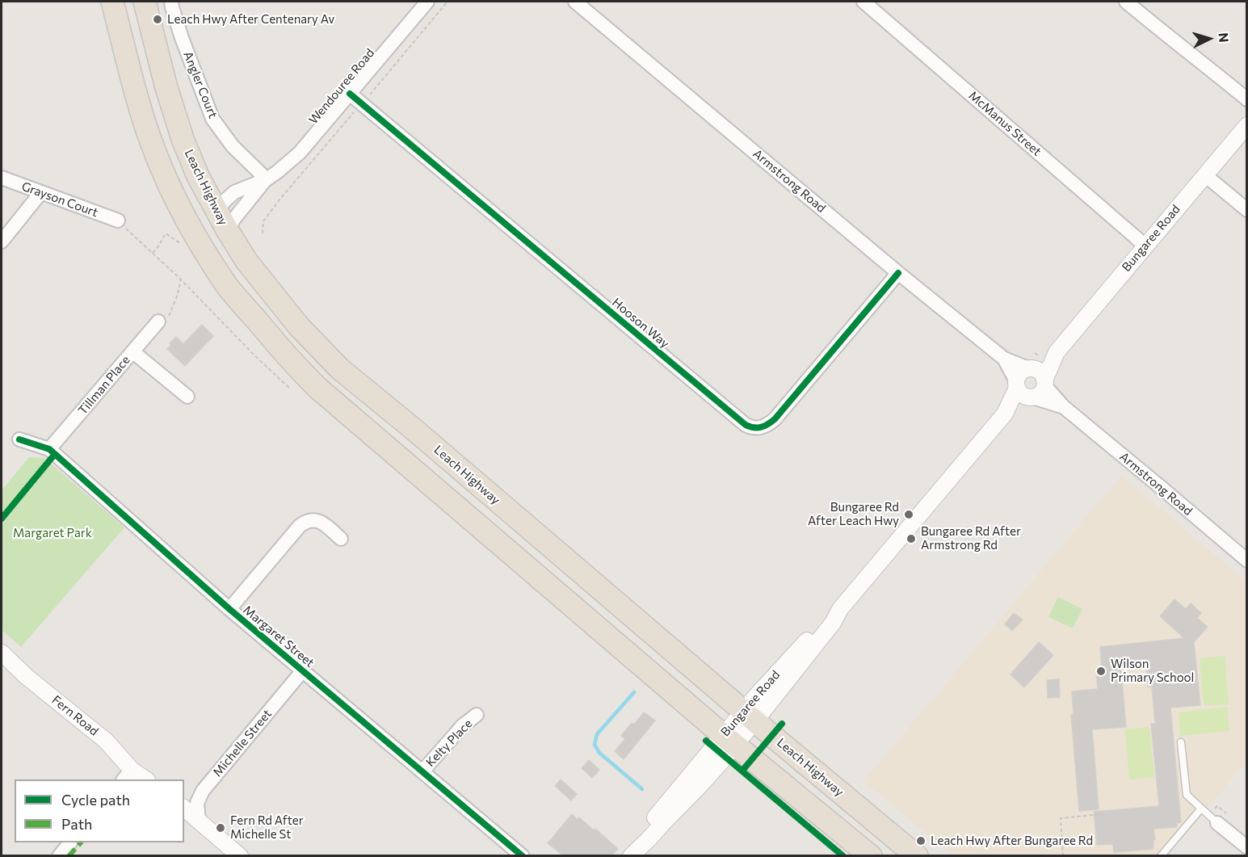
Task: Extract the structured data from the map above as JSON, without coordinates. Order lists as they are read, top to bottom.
{
  "streets": {
    "highway": ["Leach Highway"],
    "street": [
      "Angler Court",
      "Wendouree Road",
      "McManus Street",
      "Armstrong Road",
      "Grayson Court",
      "Bungaree Road",
      "Hooson Way",
      "Tillman Place",
      "Margaret Street",
      "Fern Road",
      "Michelle Street",
      "Kelty Place"
    ]
  },
  "crossings": [
    ["Angler Court", "Wendouree Road"],
    ["Wendouree Road", "Leach Highway"],
    ["Wendouree Road", "Hooson Way"],
    ["McManus Street", "Bungaree Road"],
    ["Armstrong Road", "Bungaree Road"],
    ["Armstrong Road", "Hooson Way"],
    ["Leach Highway", "Bungaree Road"],
    ["Tillman Place", "Margaret Street"],
    ["Margaret Street", "Michelle Street"],
    ["Margaret Street", "Kelty Place"]
  ],
  "parks": ["Margaret Park"],
  "places": [
    "Leach Hwy After Centenary Av",
    "Bungaree Rd After Leach Hwy",
    "Bungaree Rd After Armstrong Rd",
    "Wilson Primary School",
    "Fern Rd After Michelle St",
    "Leach Hwy After Bungaree Rd"
  ],
  "legend": ["Cycle path", "Path"],
  "north": "right"
}
